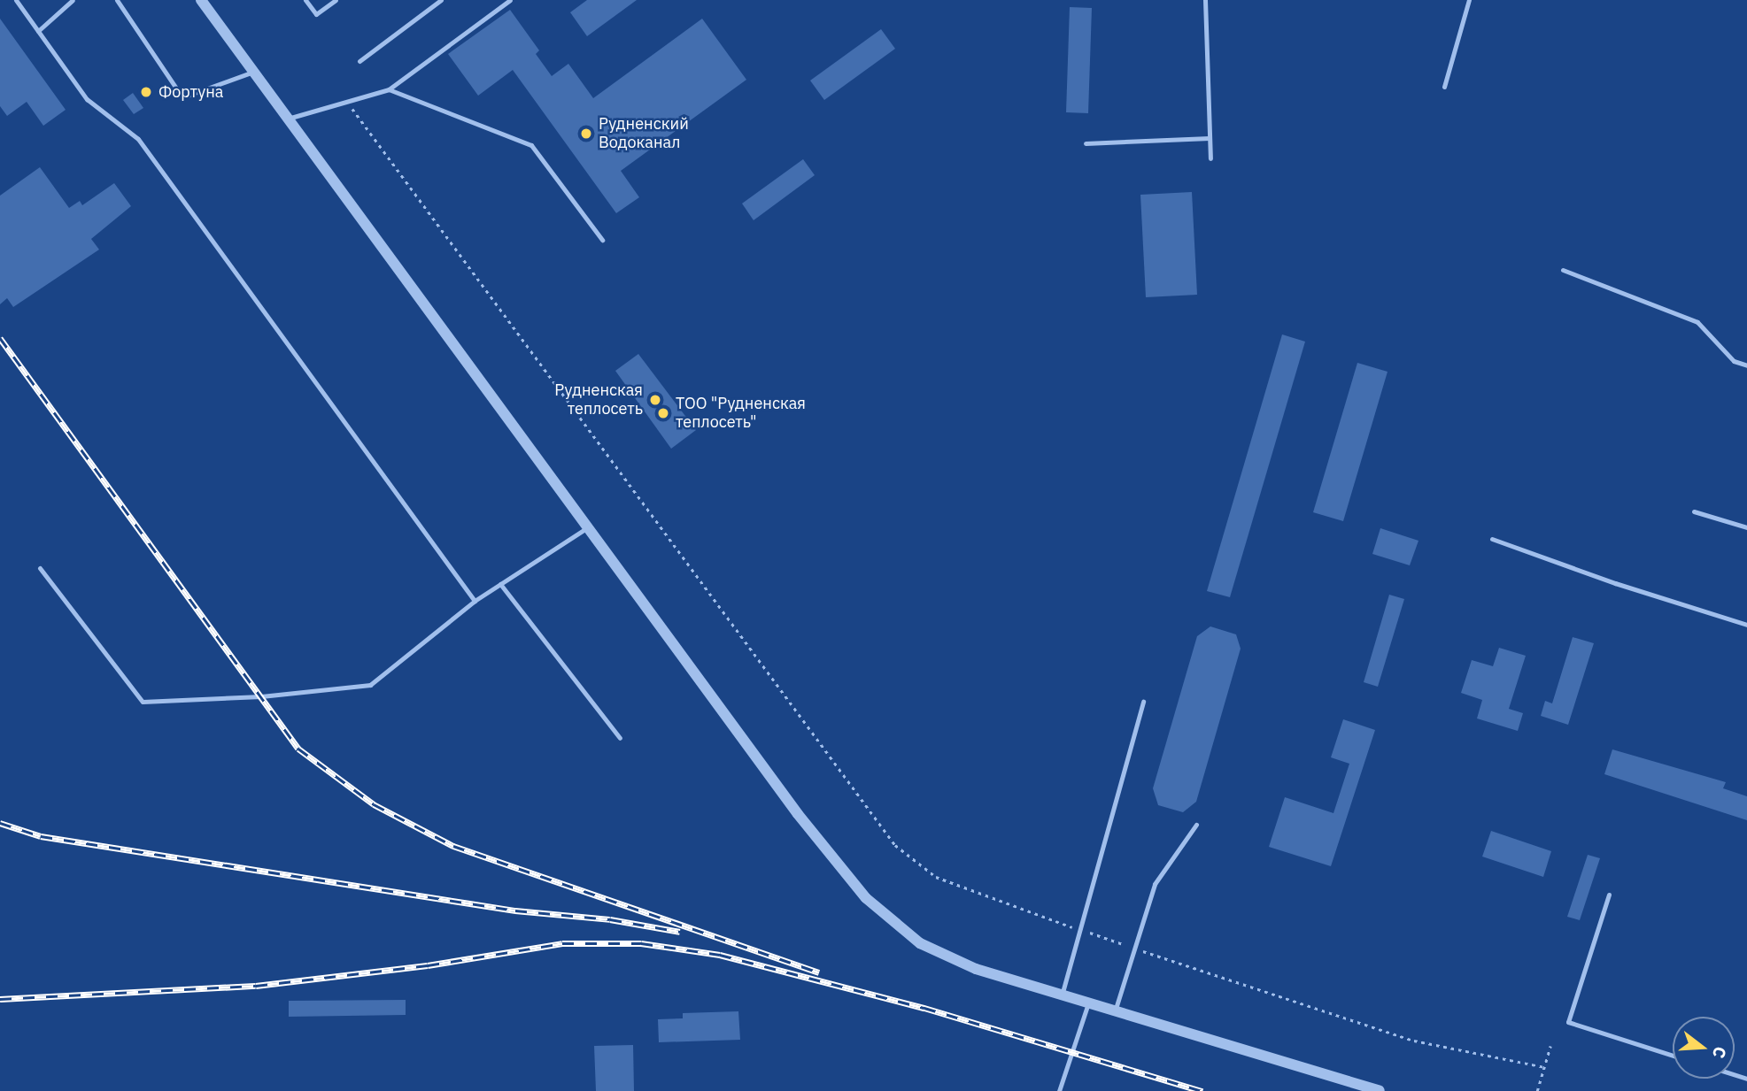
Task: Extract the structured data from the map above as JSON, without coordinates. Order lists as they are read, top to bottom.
{
  "places": [
    "Фортуна",
    "Рудненский Водоканал",
    "Рудненская теплосеть",
    "ТОО \"Рудненская теплосеть\""
  ],
  "north": "right"
}
